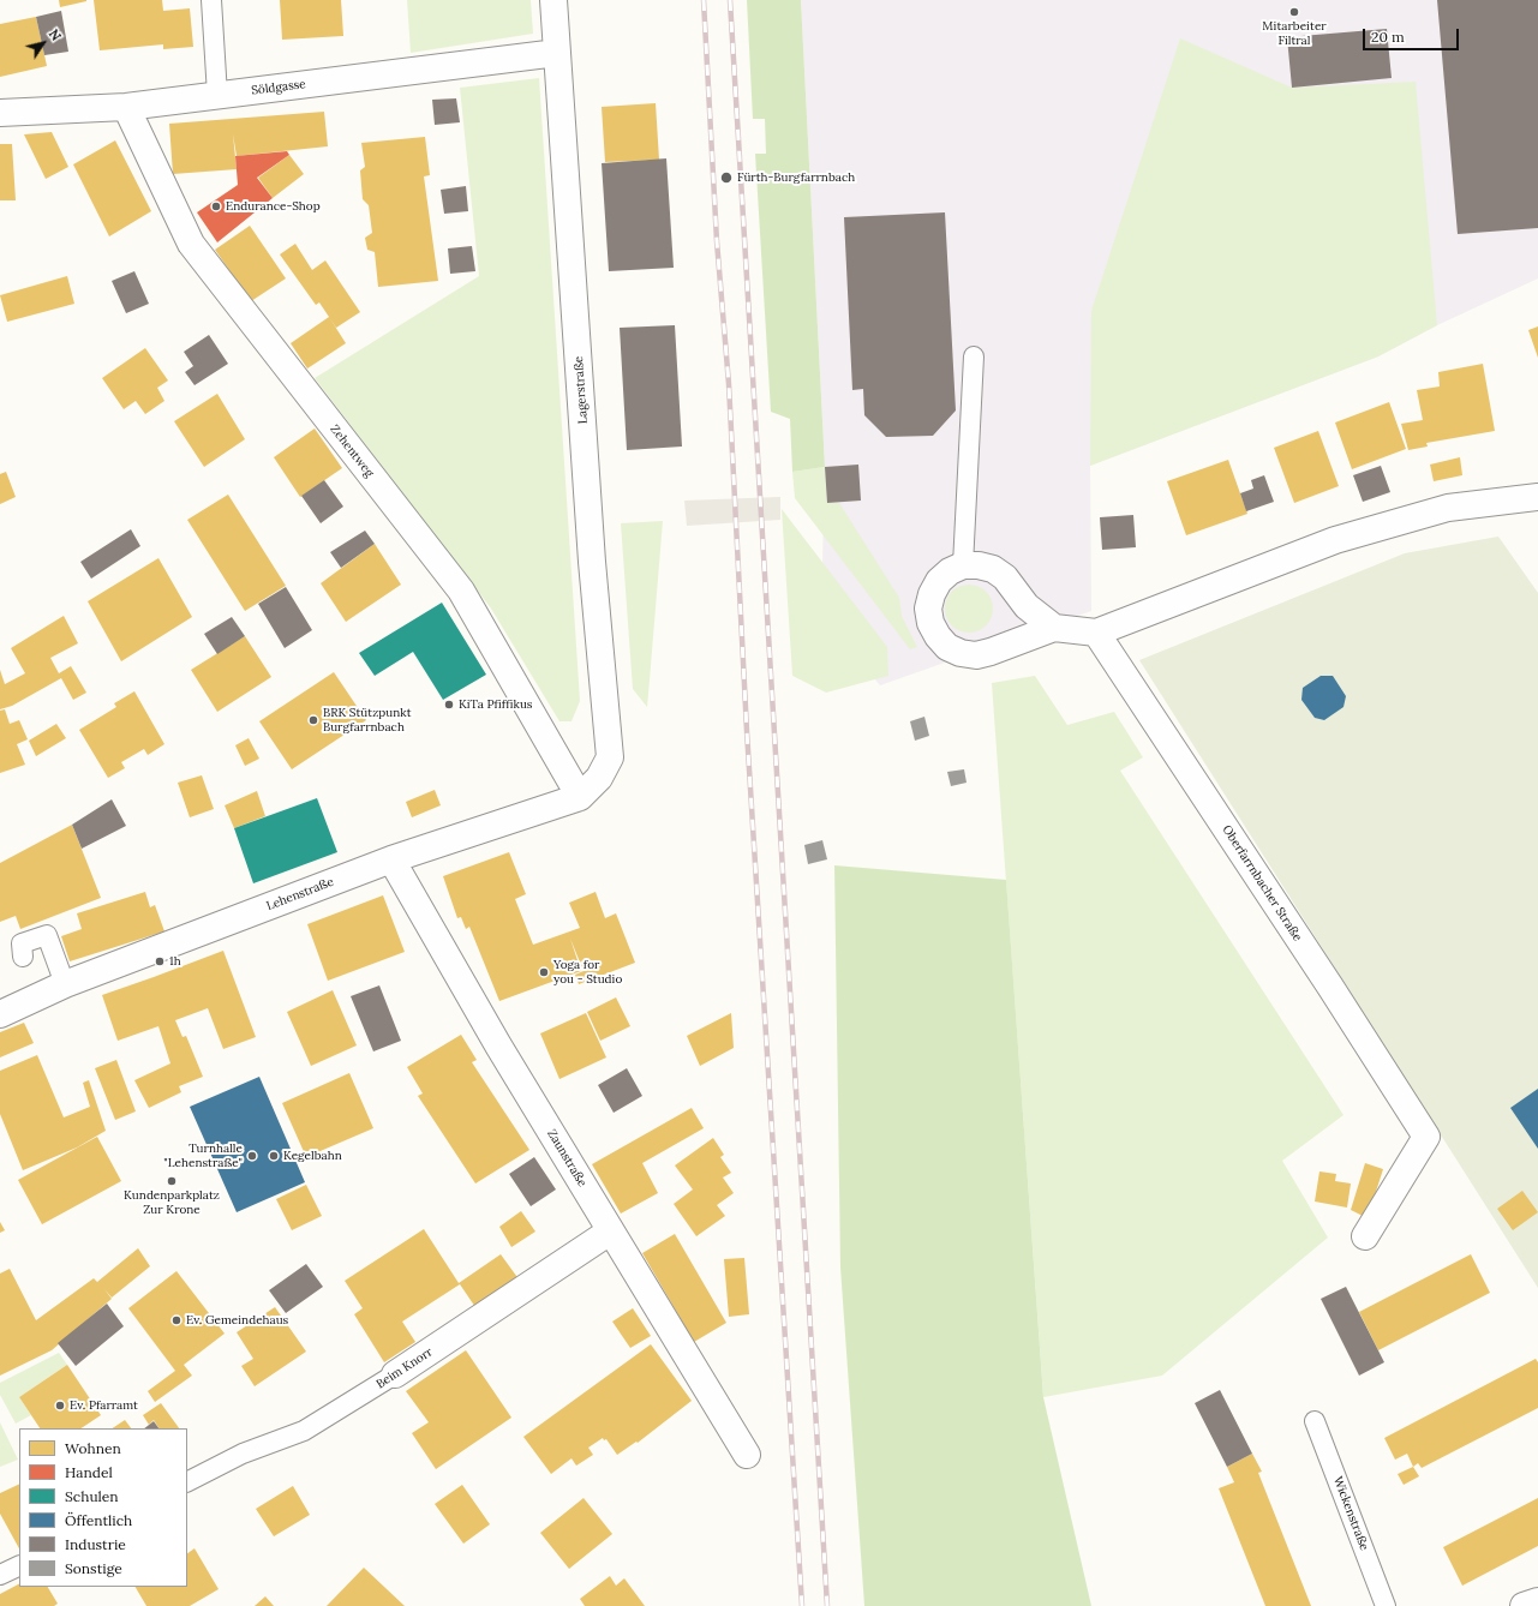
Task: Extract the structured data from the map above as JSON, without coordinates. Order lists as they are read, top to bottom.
{
  "streets": {
    "street": [
      "Söldgasse",
      "Lagerstraße",
      "Zehentweg",
      "Oberfarrnbacher Straße",
      "Lehenstraße",
      "Zaunstraße",
      "Beim Knorr"
    ],
    "lane": ["Wickenstraße"]
  },
  "crossings": [
    ["Söldgasse", "Lagerstraße"],
    ["Söldgasse", "Zehentweg"],
    ["Lagerstraße", "Lehenstraße"],
    ["Zehentweg", "Lehenstraße"],
    ["Lehenstraße", "Zaunstraße"],
    ["Zaunstraße", "Beim Knorr"]
  ],
  "places": [
    "Mitarbeiter Filtral",
    "Fürth-Burgfarrnbach",
    "Endurance-Shop",
    "KiTa Pfiffikus",
    "BRK Stützpunkt Burgfarrnbach",
    "1h",
    "Yoga for you - Studio",
    "Turnhalle \"Lehenstraße\"",
    "Kegelbahn",
    "Kundenparkplatz Zur Krone",
    "Ev. Gemeindehaus",
    "Ev. Pfarramt"
  ],
  "legend": [
    "Wohnen",
    "Handel",
    "Schulen",
    "Öffentlich",
    "Industrie",
    "Sonstige"
  ],
  "scale_bar": "20 m",
  "north": "top right"
}
